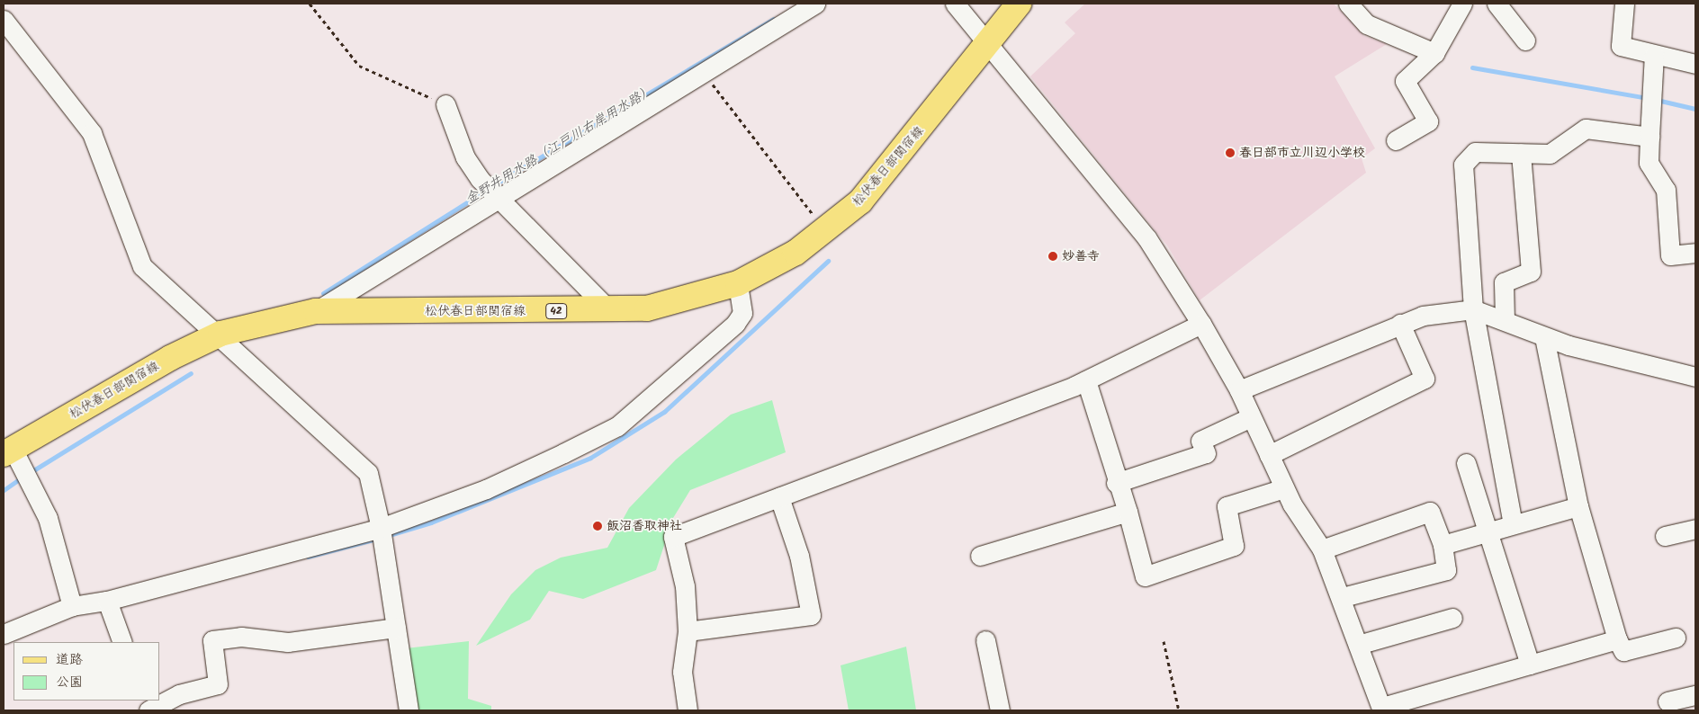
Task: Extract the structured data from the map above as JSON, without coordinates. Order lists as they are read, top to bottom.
{
  "streets": {
    "main road": ["松伏春日部関宿線", "42"]
  },
  "water": ["金野井用水路（江戸川右岸用水路）"],
  "places": ["春日部市立川辺小学校", "妙善寺", "飯沼香取神社"],
  "legend": ["道路", "公園"]
}
